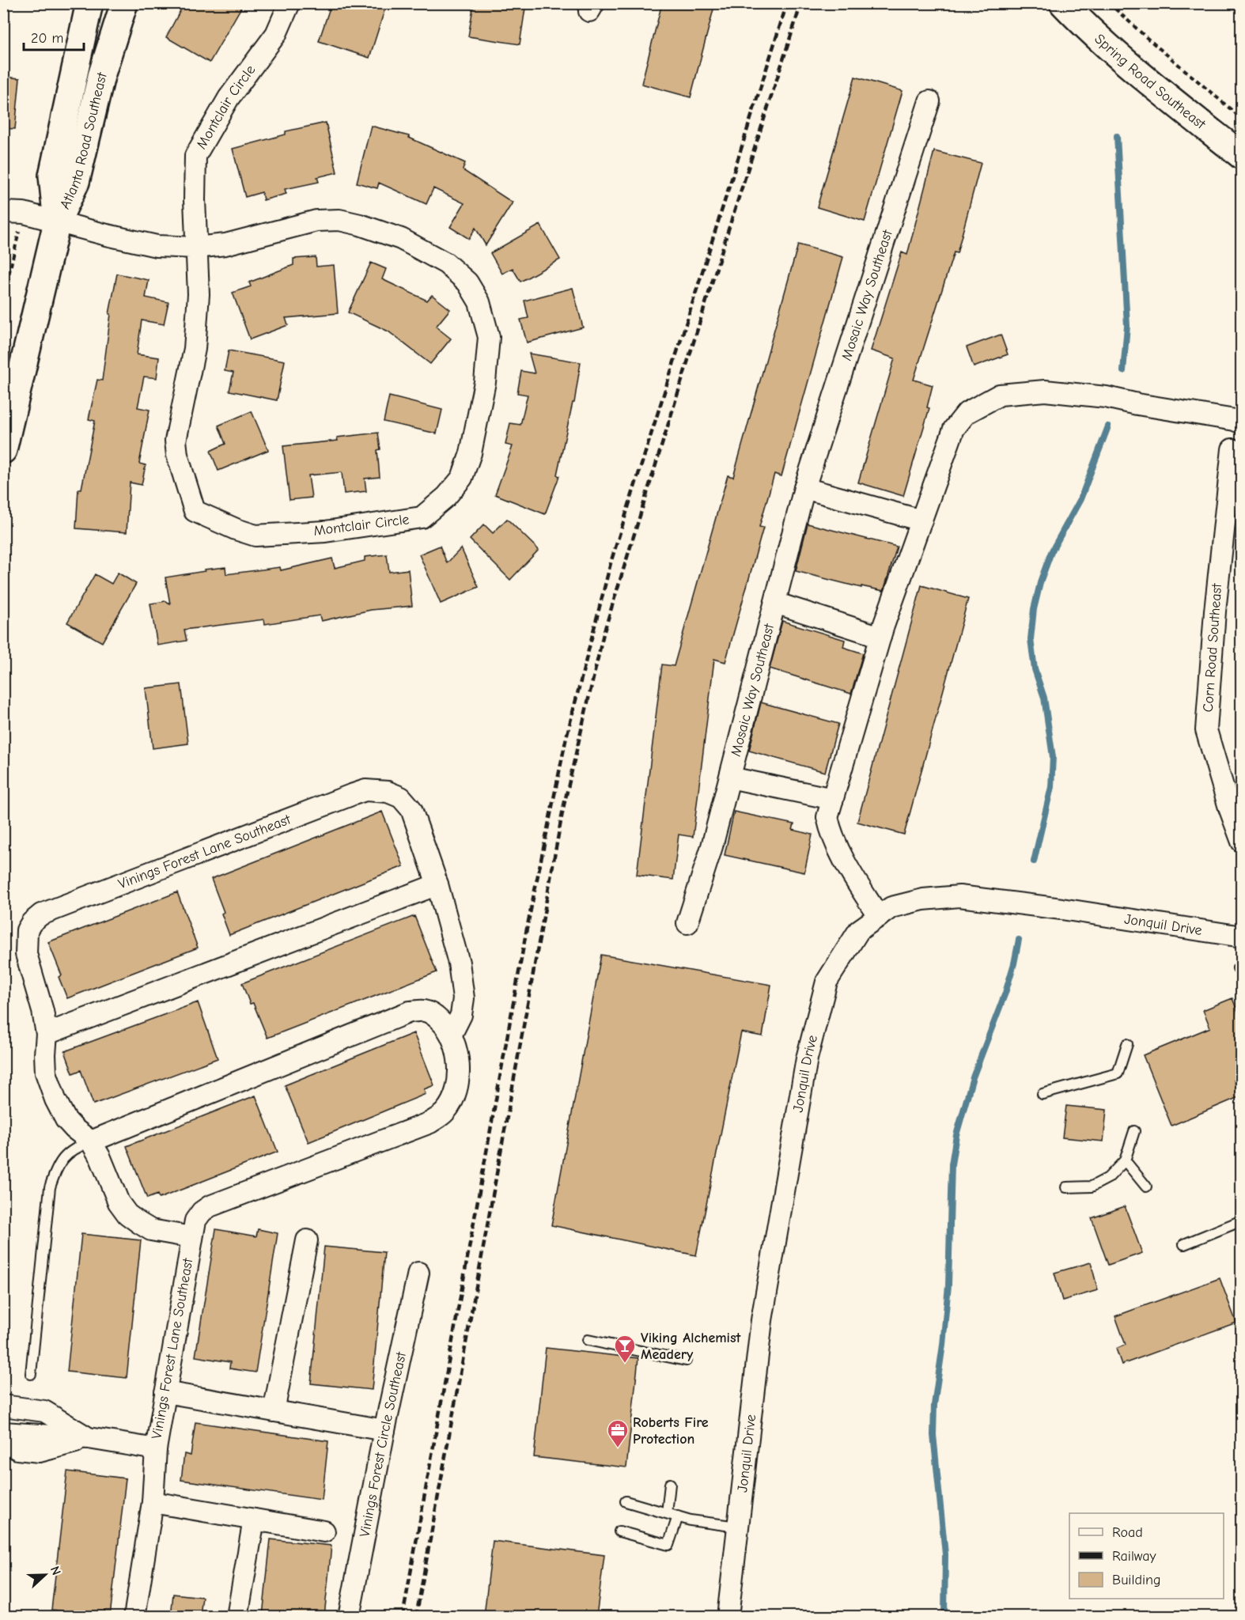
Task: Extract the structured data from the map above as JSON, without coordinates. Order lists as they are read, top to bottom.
{
  "streets": {
    "main road": ["Spring Road Southeast", "Atlanta Road Southeast"],
    "street": [
      "Montclair Circle",
      "Mosaic Way Southeast",
      "Corn Road Southeast",
      "Vinings Forest Lane Southeast",
      "Jonquil Drive",
      "Vinings Forest Circle Southeast"
    ]
  },
  "crossings": [
    ["Montclair Circle", "Atlanta Road Southeast"]
  ],
  "places": {
    "bar": ["Viking Alchemist Meadery"],
    "office": ["Roberts Fire Protection"]
  },
  "legend": ["Road", "Railway", "Building"],
  "scale_bar": "20 m",
  "north": "right"
}
